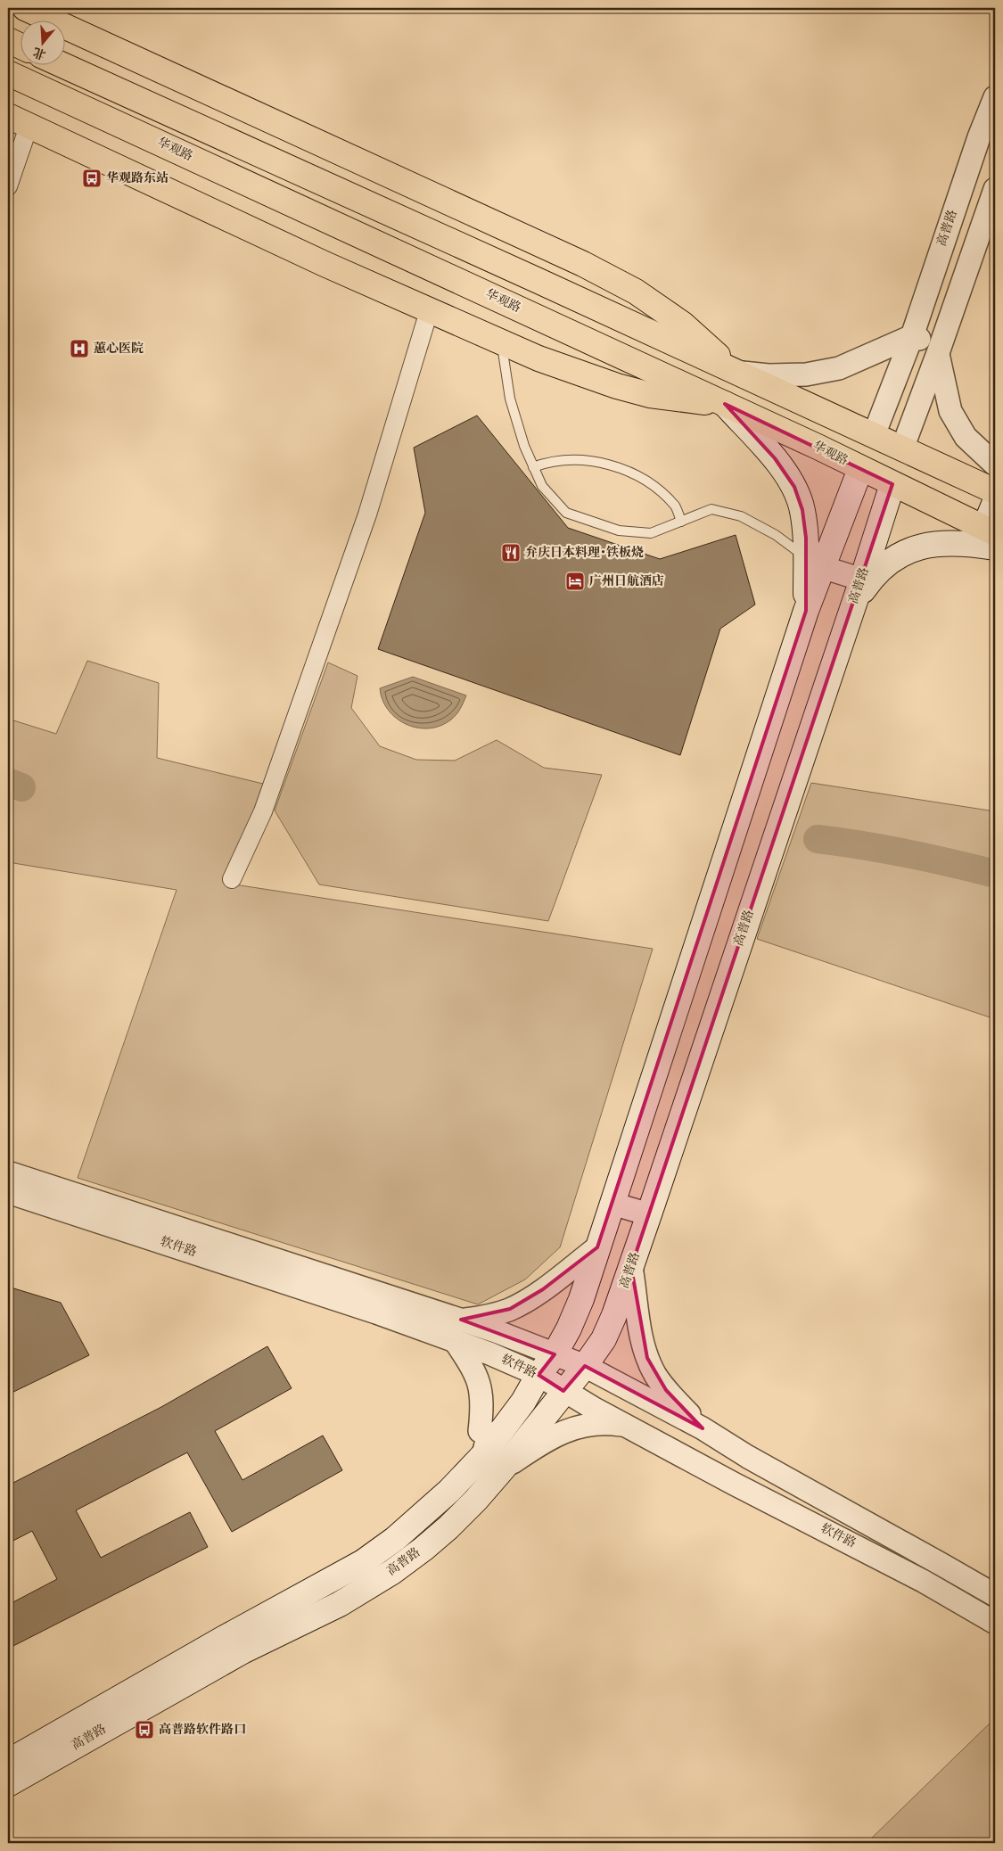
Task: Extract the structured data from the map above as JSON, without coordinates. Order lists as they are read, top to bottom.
{
  "streets": {
    "main road": ["华观路", "高普路"],
    "street": ["软件路"]
  },
  "crossings": [
    ["华观路", "高普路"],
    ["高普路", "软件路"]
  ],
  "places": {
    "bus stop": ["华观路东站", "高普路软件路口"],
    "hospital": ["蕙心医院"],
    "restaurant": ["弁庆日本料理･铁板烧"],
    "hotel": ["广州日航酒店"]
  },
  "north": "bottom"
}
